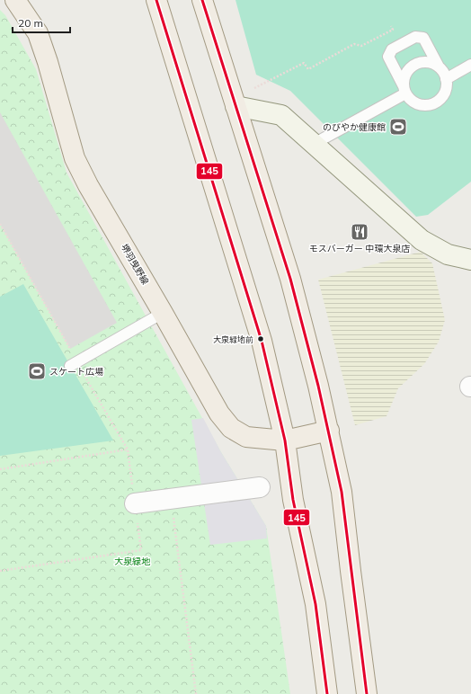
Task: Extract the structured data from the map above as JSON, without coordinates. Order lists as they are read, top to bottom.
{
  "streets": {
    "main road": ["堺羽曳野線"]
  },
  "parks": ["大泉緑地"],
  "places": {
    "sports": ["のびやか健康館", "スケート広場"],
    "restaurant": ["モスバーガー 中環大泉店"],
    "other": ["大泉緑地前"]
  },
  "lines": ["transit line 145"],
  "scale_bar": "20 m"
}
